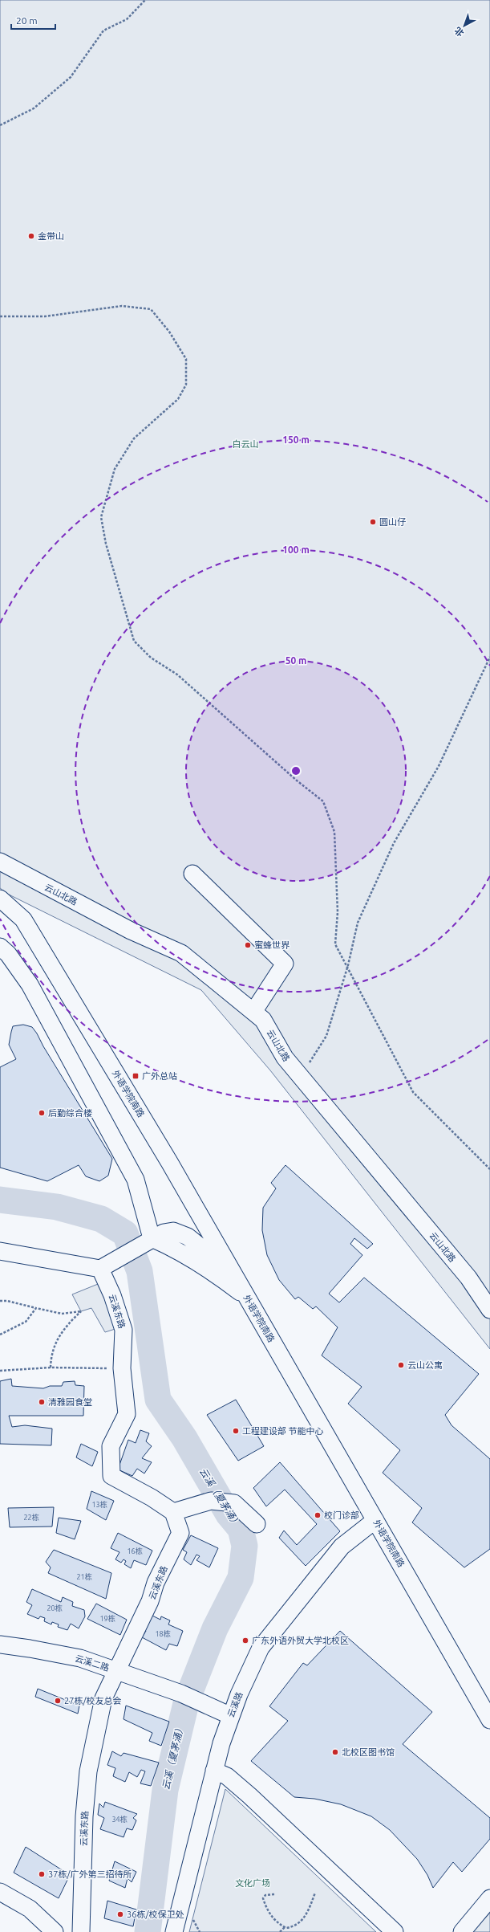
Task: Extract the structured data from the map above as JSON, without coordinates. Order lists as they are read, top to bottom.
{
  "streets": {
    "street": [
      "云山北路",
      "外语学院南路",
      "云溪东路",
      "云溪二路",
      "云溪路"
    ]
  },
  "crossings": [
    ["外语学院南路", "云溪路"],
    ["云溪东路", "云溪二路"],
    ["云溪二路", "云溪路"]
  ],
  "water": ["云溪（夏茅涌）"],
  "parks": ["白云山", "文化广场"],
  "places": {
    "other": [
      "金带山",
      "圆山仔",
      "蜜蜂世界",
      "后勤综合楼",
      "云山公寓",
      "清雅园食堂",
      "工程建设部 节能中心",
      "校门诊部",
      "广东外语外贸大学北校区",
      "27栋/校友总会",
      "北校区图书馆",
      "37栋/广外第三招待所",
      "36栋/校保卫处"
    ],
    "transit": ["广外总站"]
  },
  "house_numbers": [
    "13栋",
    "22栋",
    "16栋",
    "21栋",
    "20栋",
    "19栋",
    "18栋",
    "34栋"
  ],
  "scale_bar": "20 m",
  "north": "bottom left",
  "rings": ["150 m", "100 m", "50 m"]
}
